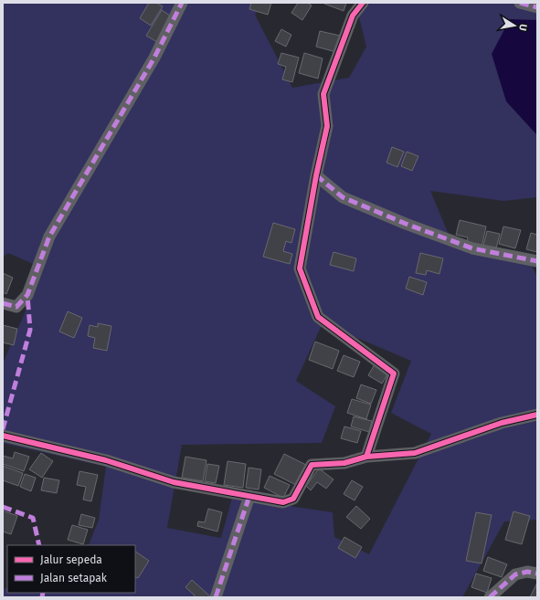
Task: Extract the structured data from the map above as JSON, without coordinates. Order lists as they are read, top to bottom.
{
  "legend": ["Jalur sepeda", "Jalan setapak"],
  "north": "right"
}
